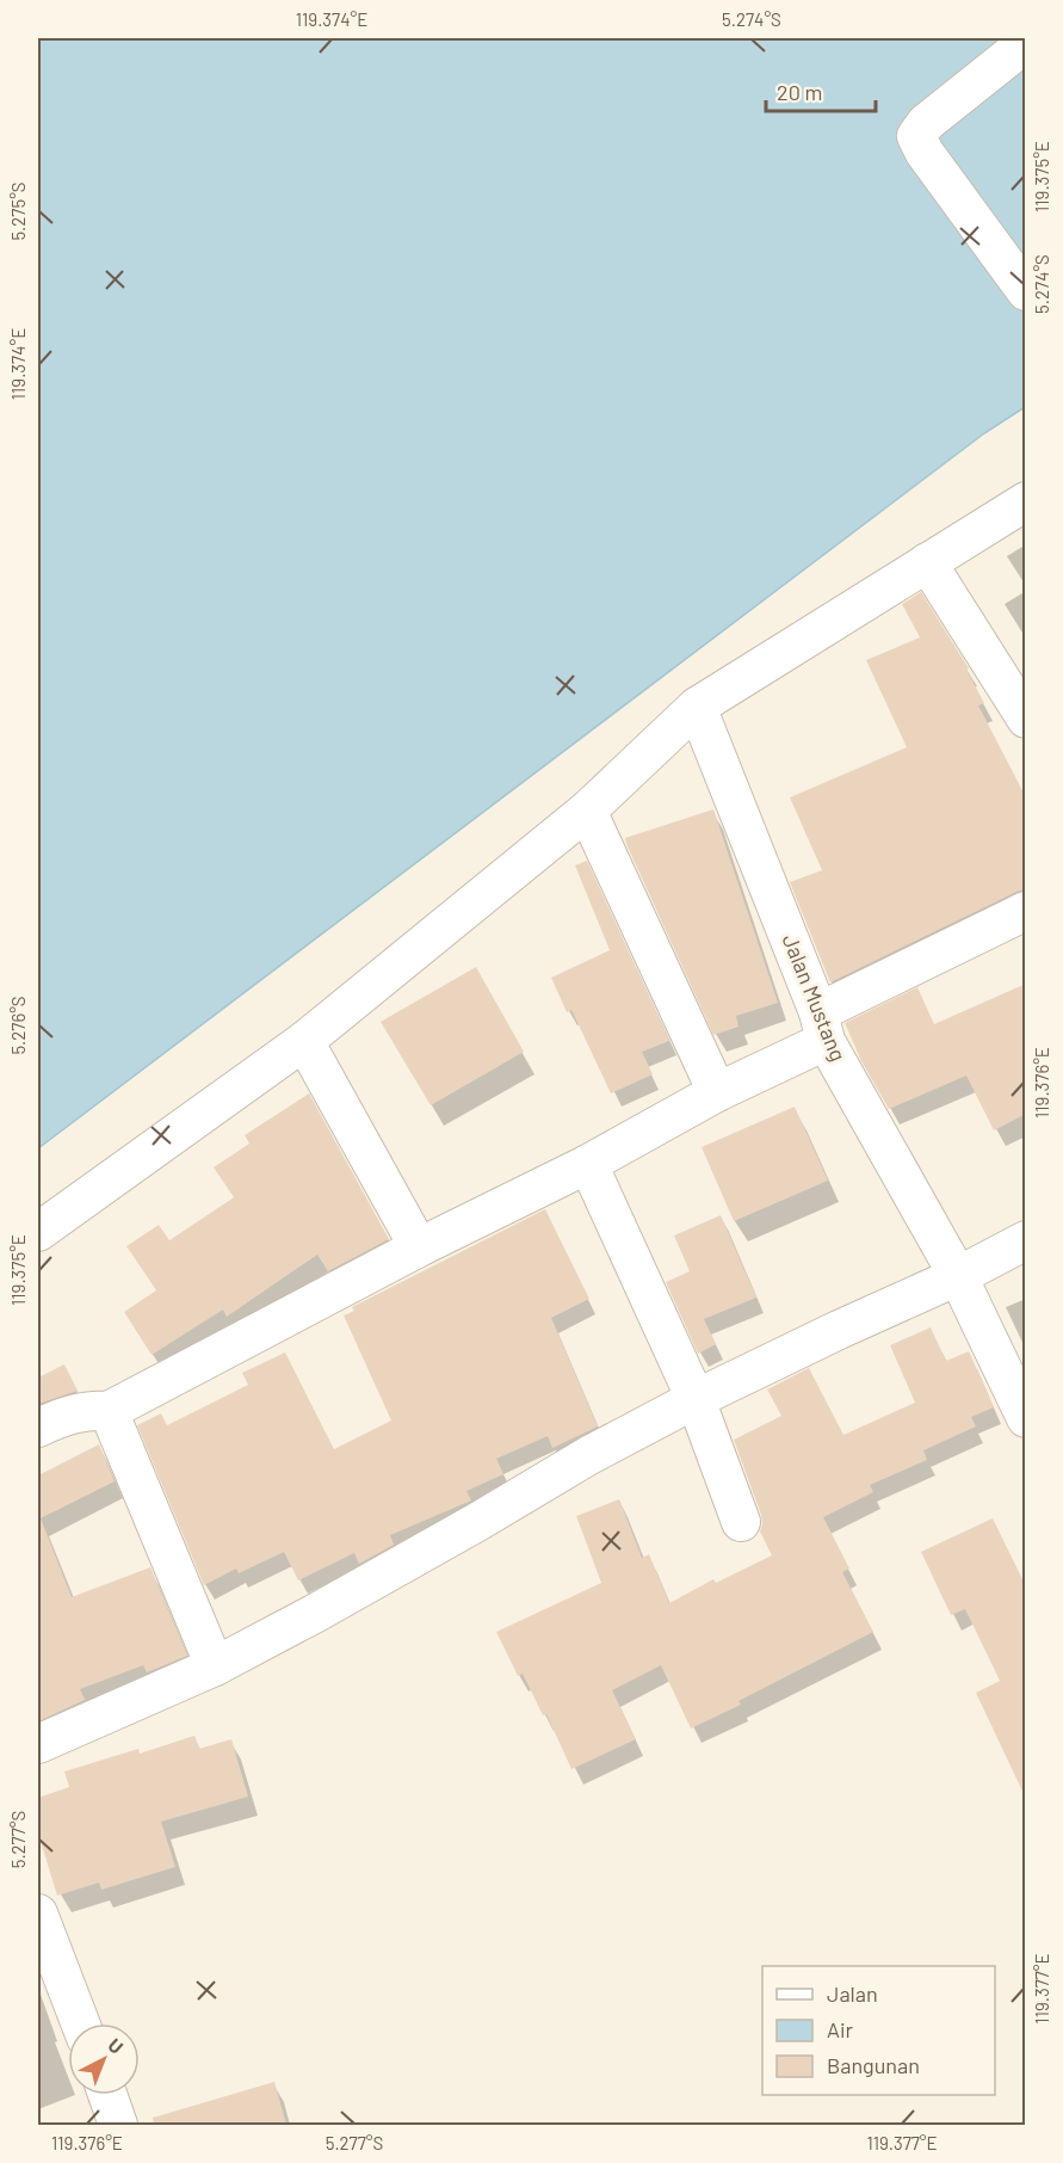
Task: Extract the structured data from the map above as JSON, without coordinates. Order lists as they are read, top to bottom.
{
  "streets": {
    "street": ["Jalan Mustang"]
  },
  "legend": ["Jalan", "Air", "Bangunan"],
  "scale_bar": "20 m",
  "north": "top right",
  "coordinates": [
    "119.374°E",
    "5.274°S",
    "119.375°E",
    "5.275°S",
    "5.276°S",
    "119.376°E",
    "5.277°S",
    "119.377°E"
  ]
}
